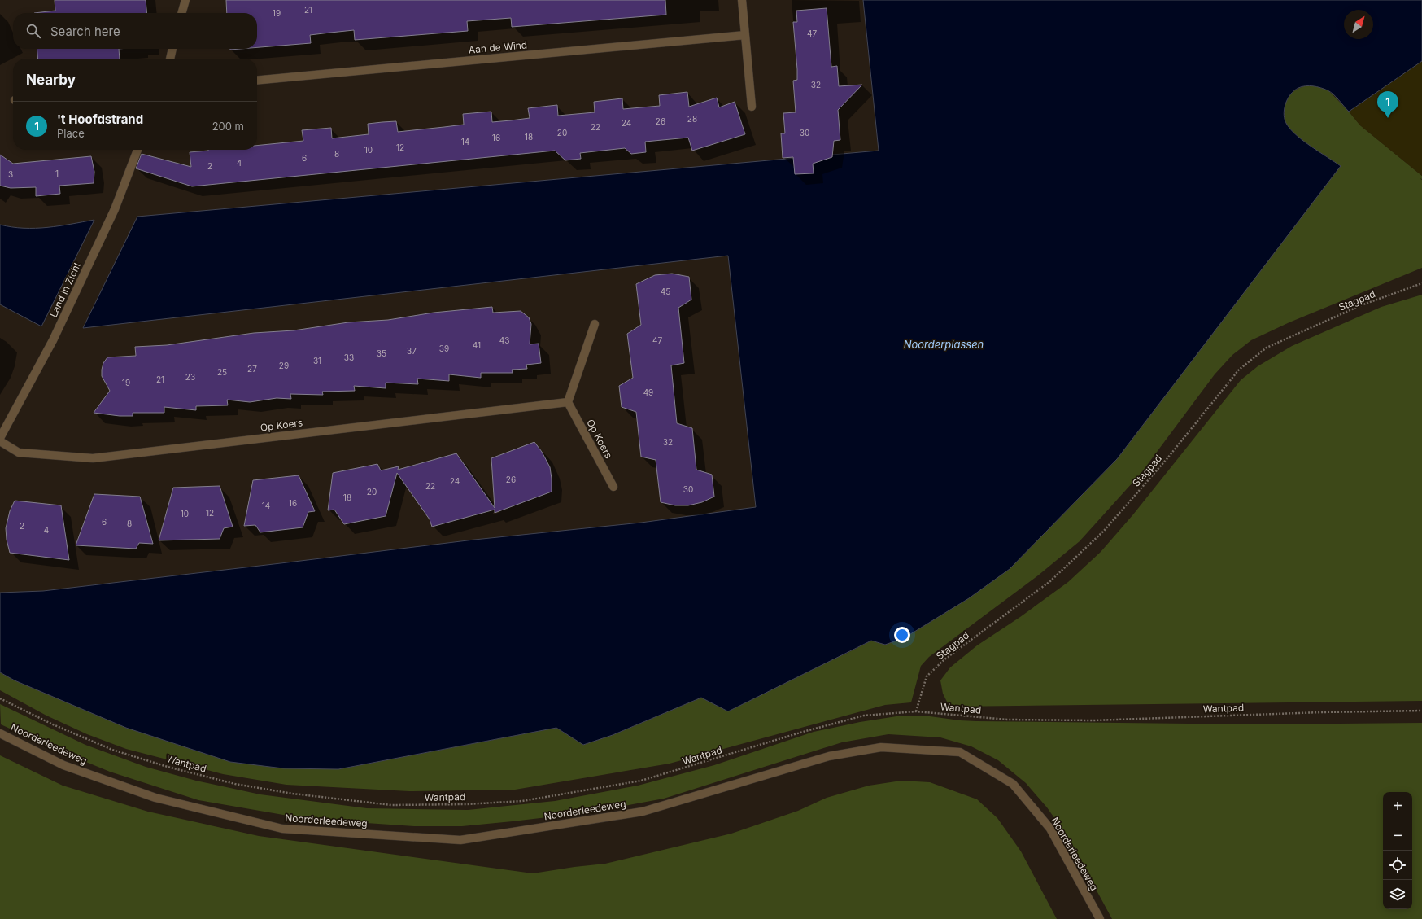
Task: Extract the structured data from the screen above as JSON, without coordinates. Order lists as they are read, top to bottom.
{
  "streets": {
    "street": [
      "Aan de Wind",
      "Land in Zicht",
      "Op Koers",
      "Noorderleedeweg"
    ],
    "path": ["Stagpad", "Wantpad"]
  },
  "crossings": [
    ["Stagpad", "Wantpad"]
  ],
  "water": ["Noorderplassen"],
  "house_numbers": [
    "21",
    "19",
    "47",
    "32",
    "28",
    "26",
    "24",
    "22",
    "20",
    "30",
    "18",
    "16",
    "14",
    "12",
    "10",
    "8",
    "6",
    "4",
    "2",
    "1",
    "3",
    "45",
    "43",
    "47",
    "41",
    "39",
    "37",
    "35",
    "33",
    "31",
    "29",
    "27",
    "25",
    "23",
    "21",
    "19",
    "49",
    "32",
    "26",
    "24",
    "22",
    "30",
    "20",
    "18",
    "16",
    "14",
    "12",
    "10",
    "6",
    "8",
    "2",
    "4"
  ],
  "north": "top right",
  "page": {
    "search": "Search here",
    "heading": "Nearby",
    "pins": "1",
    "list": [
      {
        "mark": "1",
        "name": "'t Hoofdstrand",
        "note": "Place",
        "value": "200 m"
      }
    ],
    "map_buttons": ["+", "−"]
  }
}
